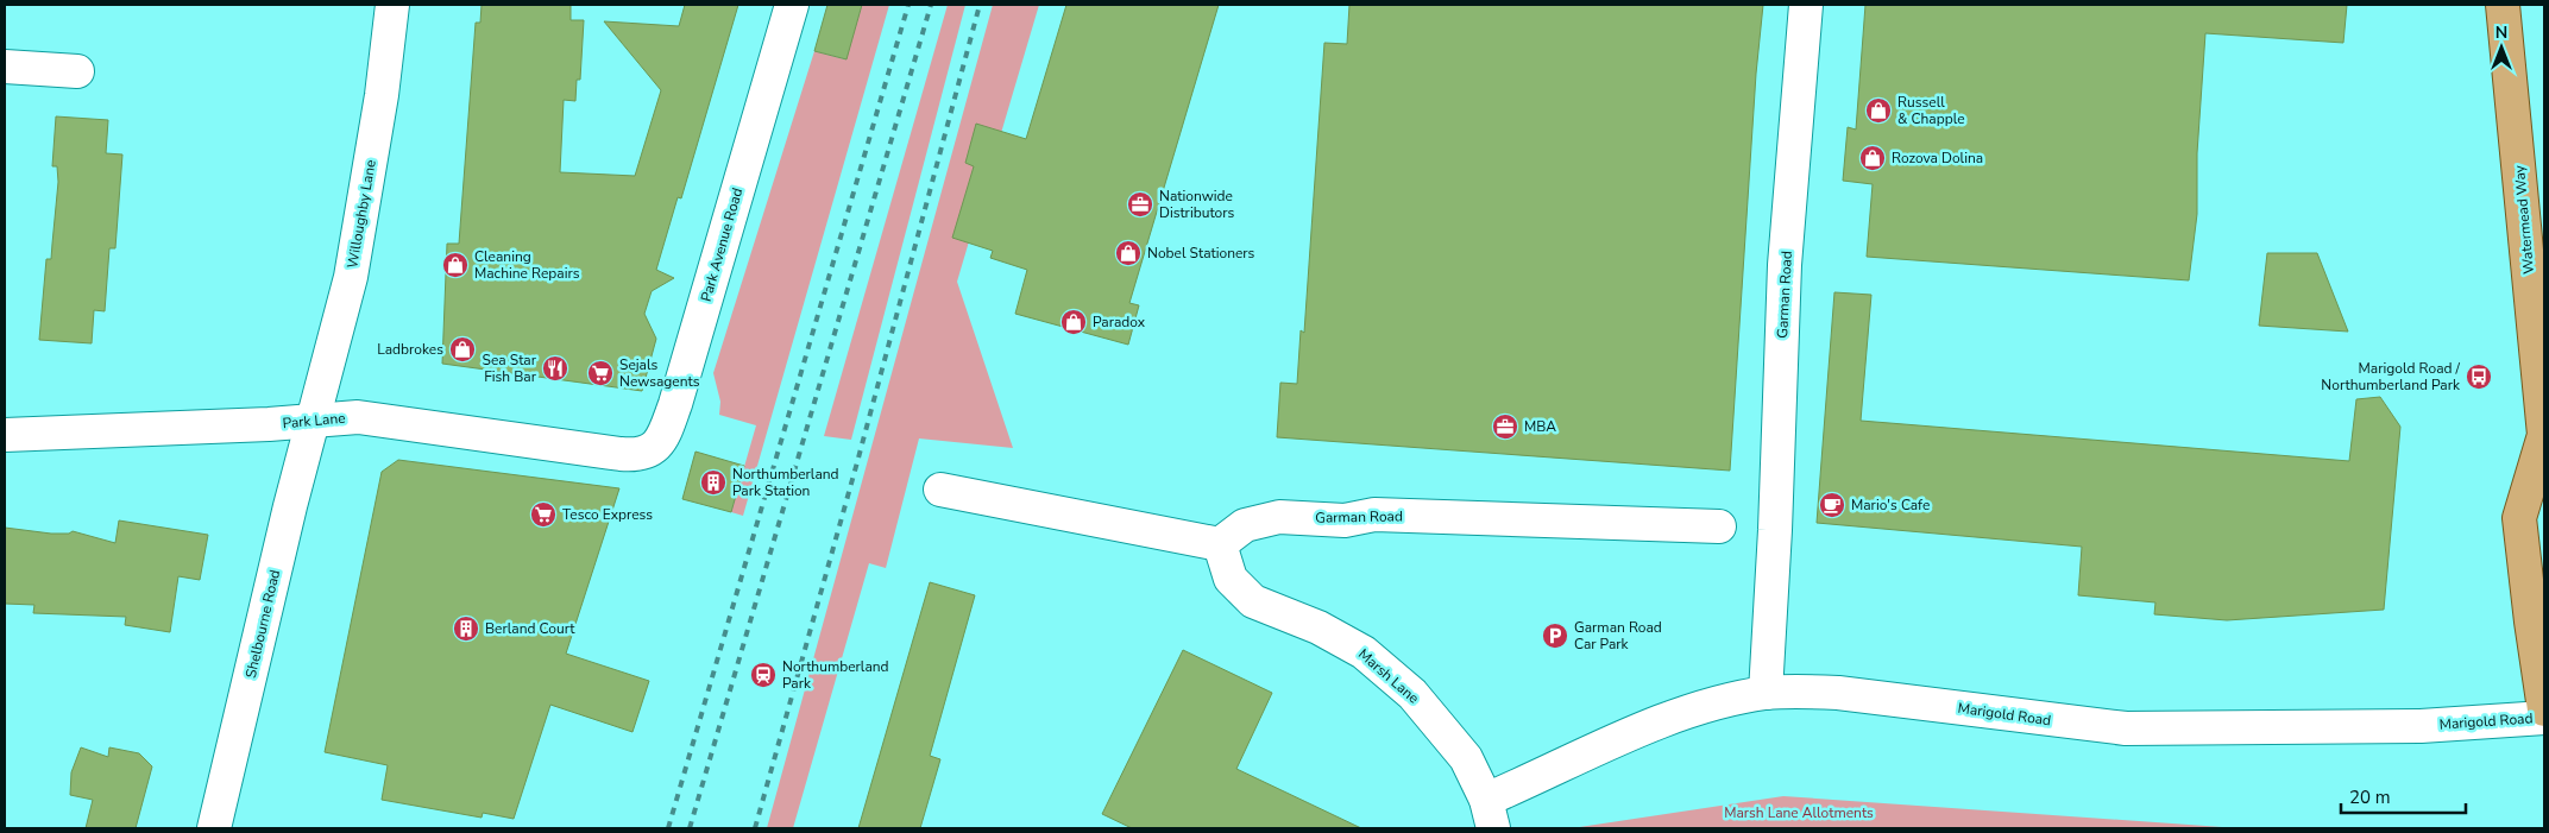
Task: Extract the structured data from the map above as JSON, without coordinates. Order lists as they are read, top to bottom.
{
  "streets": {
    "main road": ["Watermead Way"],
    "street": [
      "Willoughby Lane",
      "Park Avenue Road",
      "Garman Road",
      "Park Lane",
      "Shelbourne Road",
      "Marsh Lane",
      "Marigold Road"
    ]
  },
  "crossings": [
    ["Willoughby Lane", "Park Lane"],
    ["Willoughby Lane", "Shelbourne Road"],
    ["Park Avenue Road", "Park Lane"],
    ["Garman Road", "Marsh Lane"],
    ["Garman Road", "Marigold Road"],
    ["Park Lane", "Shelbourne Road"],
    ["Marsh Lane", "Marigold Road"]
  ],
  "parks": ["Marsh Lane Allotments"],
  "places": {
    "shop": [
      "Russell & Chapple",
      "Rozova Dolina",
      "Nobel Stationers",
      "Cleaning Machine Repairs",
      "Paradox",
      "Ladbrokes"
    ],
    "office": ["Nationwide Distributors", "MBA"],
    "restaurant": ["Sea Star Fish Bar"],
    "supermarket": ["Sejals Newsagents", "Tesco Express"],
    "bus stop": ["Marigold Road / Northumberland Park"],
    "building": ["Northumberland Park Station", "Berland Court"],
    "cafe": ["Mario's Cafe"],
    "parking": ["Garman Road Car Park"],
    "station": ["Northumberland Park"]
  },
  "scale_bar": "20 m",
  "north": "top"
}
